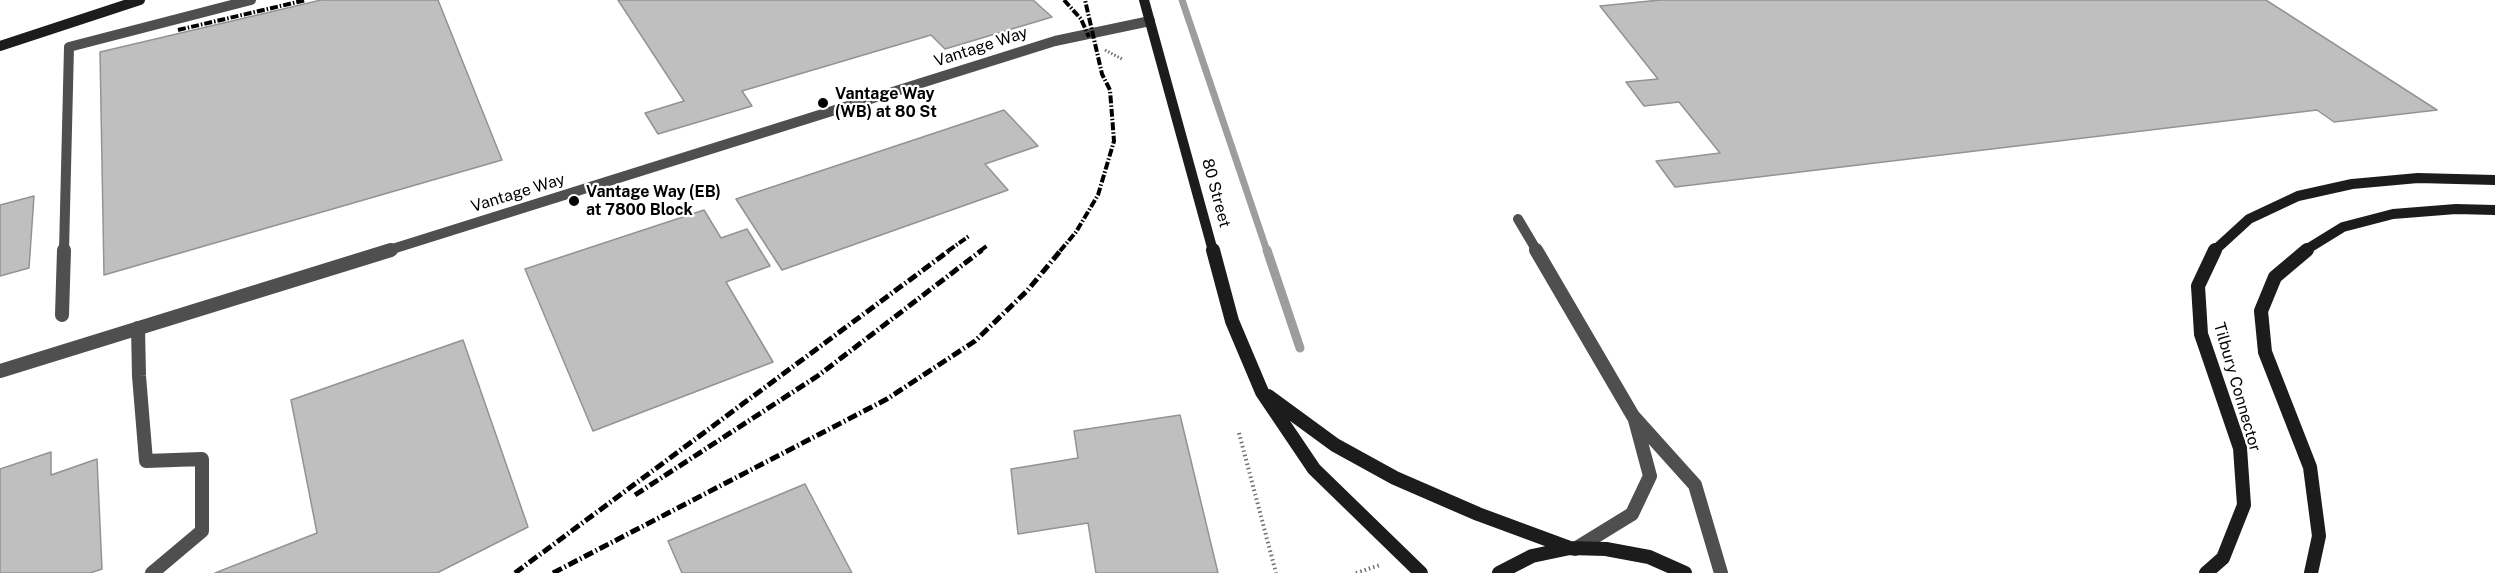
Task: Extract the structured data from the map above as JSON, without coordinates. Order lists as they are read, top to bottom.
{
  "streets": {
    "street": ["Vantage Way", "80 Street", "Tilbury Connector"]
  },
  "crossings": [
    ["Vantage Way", "80 Street"]
  ],
  "places": ["Vantage Way (WB) at 80 St", "Vantage Way (EB) at 7800 Block"]
}
